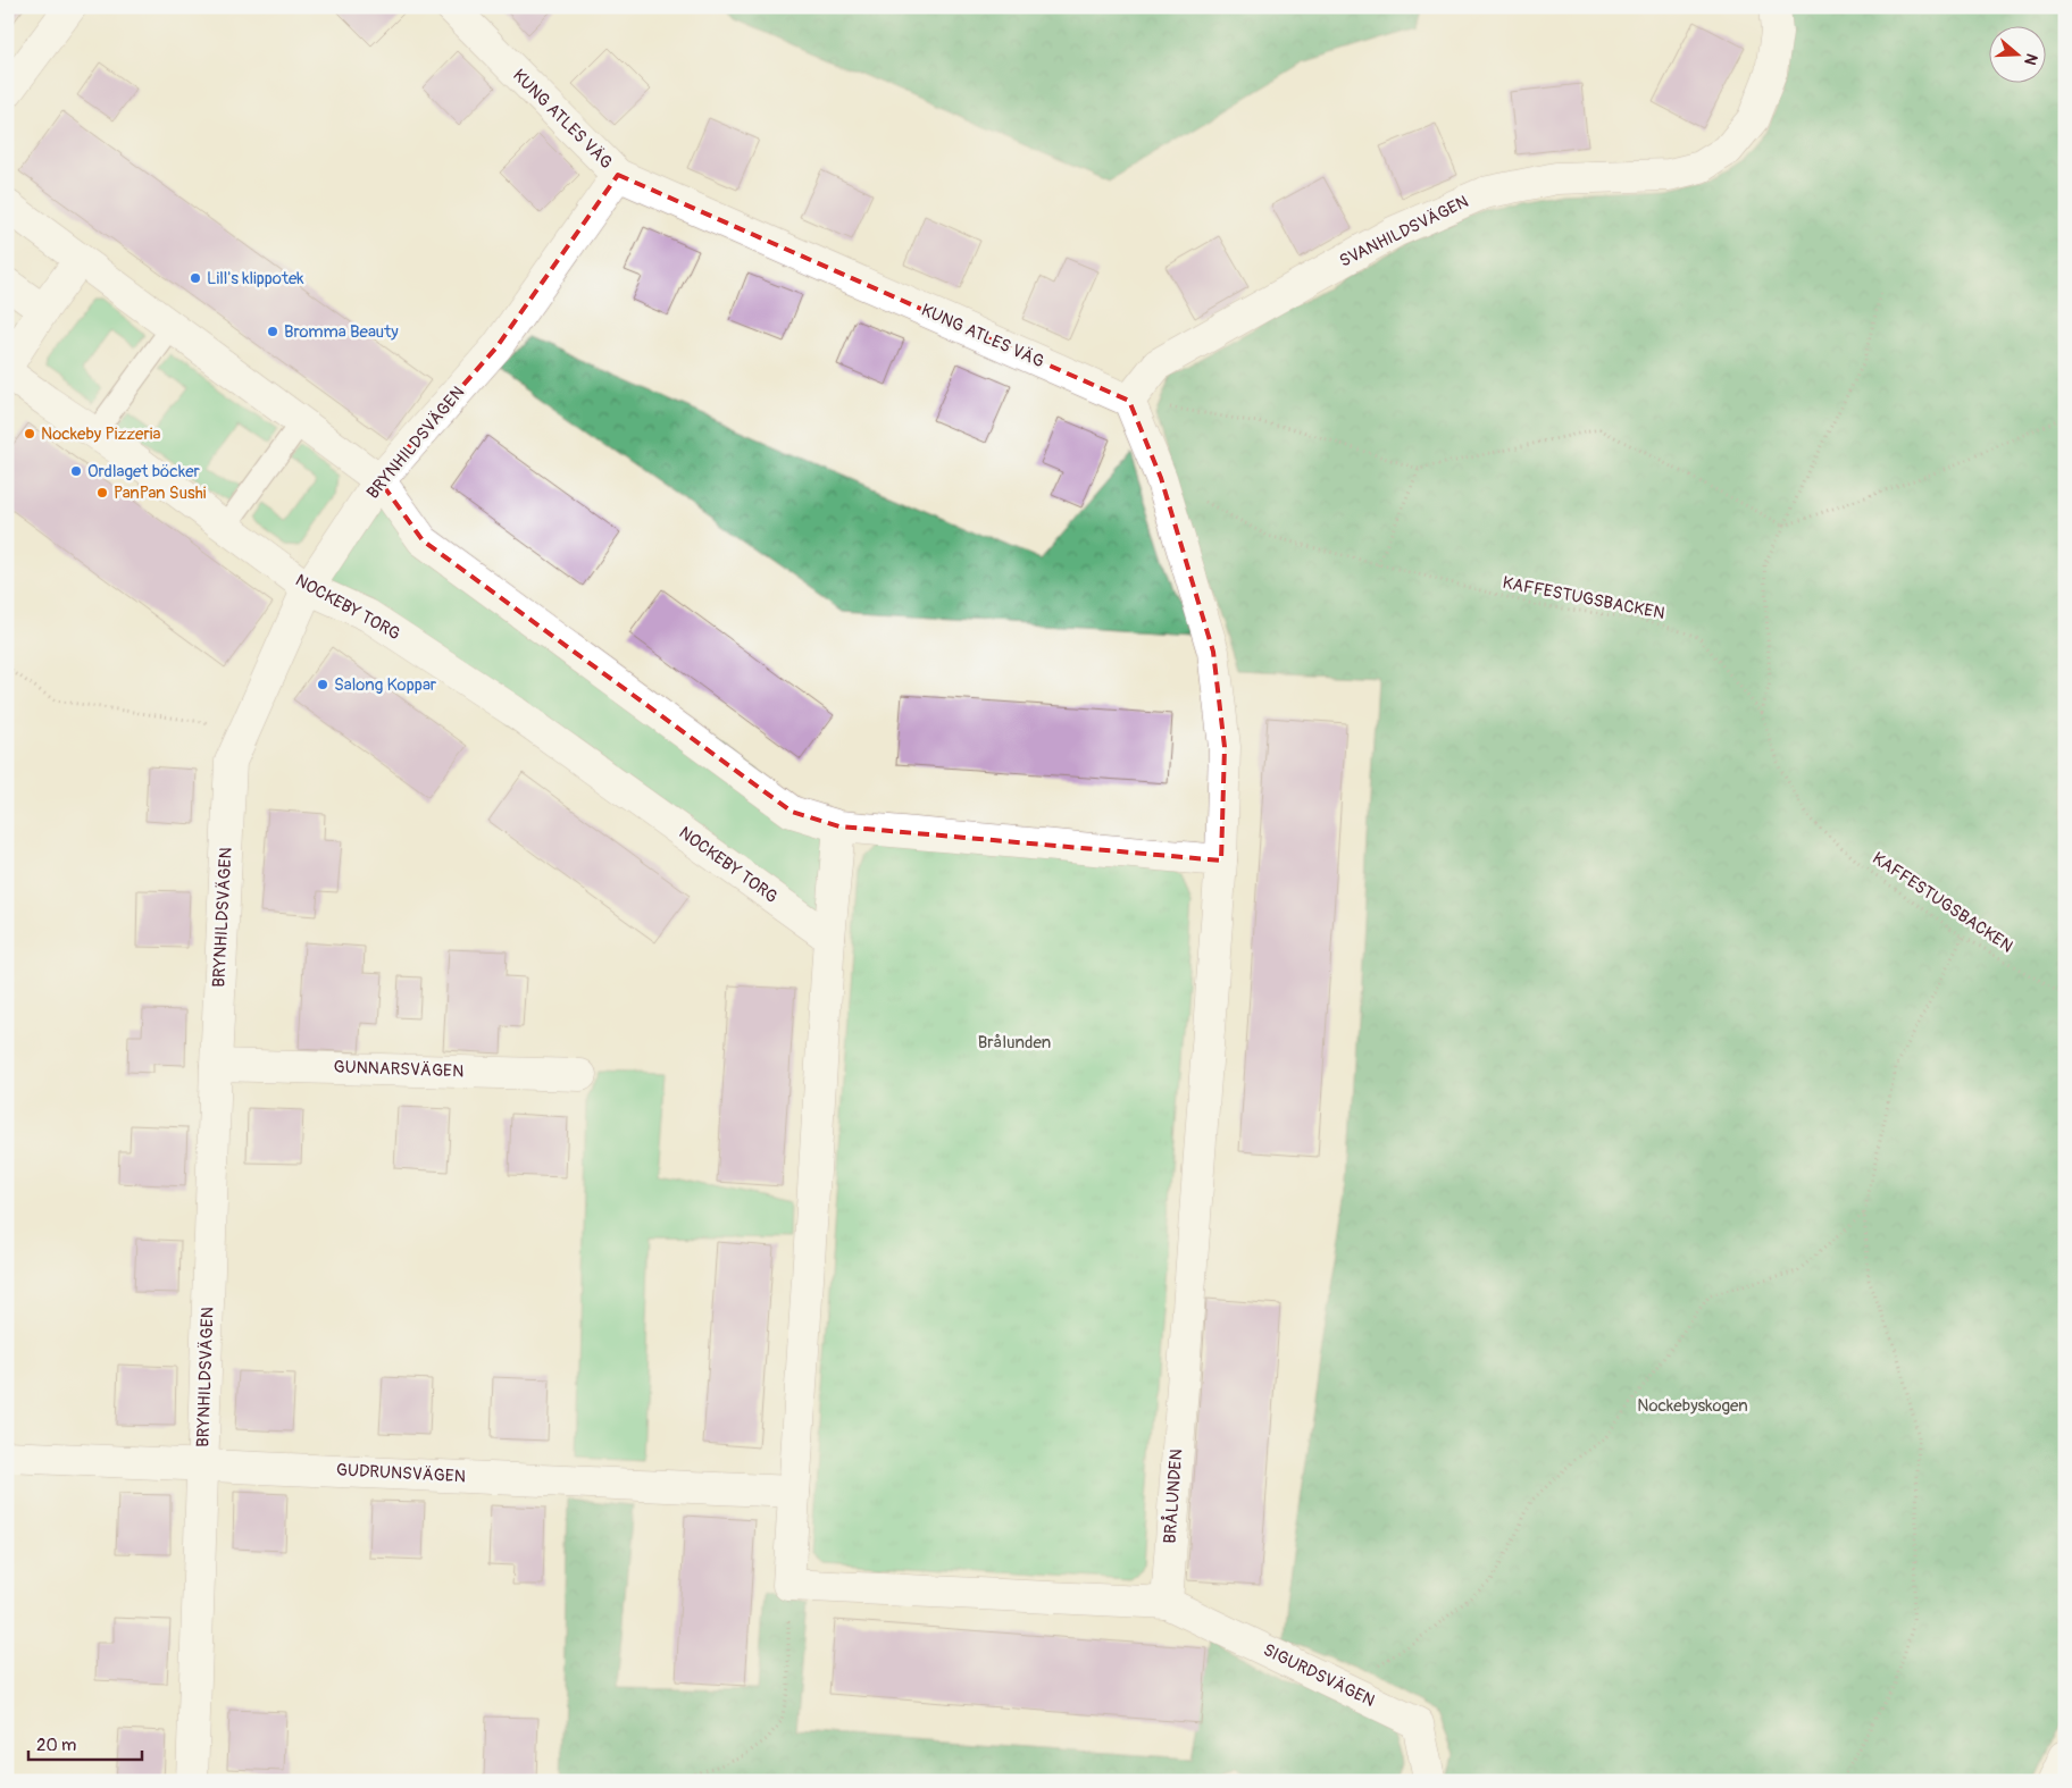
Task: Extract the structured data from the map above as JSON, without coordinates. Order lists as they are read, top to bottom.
{
  "streets": {
    "street": [
      "KUNG ATLES VÄG",
      "SVANHILDSVÄGEN",
      "BRYNHILDSVÄGEN",
      "NOCKEBY TORG",
      "GUNNARSVÄGEN",
      "GUDRUNSVÄGEN",
      "BRÅLUNDEN",
      "SIGURDSVÄGEN"
    ],
    "path": ["KAFFESTUGSBACKEN"]
  },
  "crossings": [
    ["KUNG ATLES VÄG", "SVANHILDSVÄGEN"],
    ["KUNG ATLES VÄG", "BRYNHILDSVÄGEN"],
    ["BRYNHILDSVÄGEN", "NOCKEBY TORG"],
    ["BRYNHILDSVÄGEN", "GUNNARSVÄGEN"],
    ["BRYNHILDSVÄGEN", "GUDRUNSVÄGEN"],
    ["BRÅLUNDEN", "SIGURDSVÄGEN"]
  ],
  "parks": ["Brålunden", "Nockebyskogen"],
  "places": [
    "Lill's klippotek",
    "Bromma Beauty",
    "Nockeby Pizzeria",
    "Ordlaget böcker",
    "PanPan Sushi",
    "Salong Koppar"
  ],
  "scale_bar": "20 m",
  "north": "right"
}
